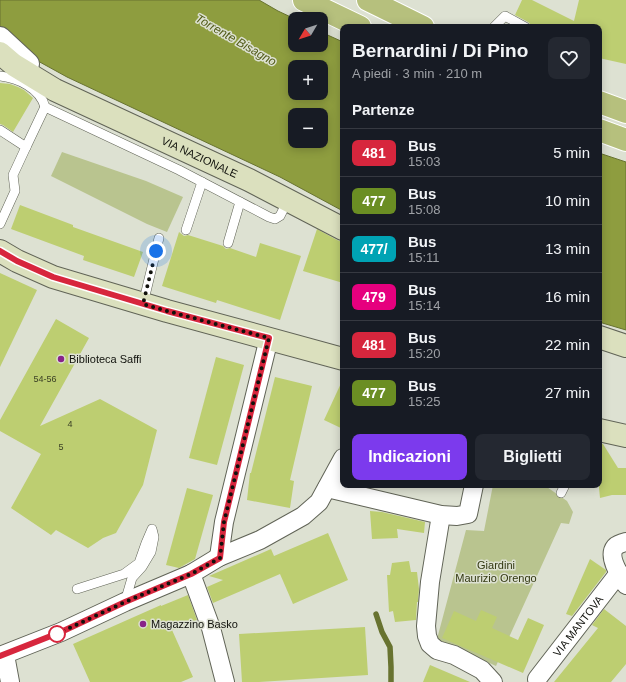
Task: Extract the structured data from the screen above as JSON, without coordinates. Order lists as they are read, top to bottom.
{
  "streets": {
    "main road": ["VIA NAZIONALE"],
    "street": ["VIA MANTOVA"]
  },
  "water": ["Torrente Bisagno"],
  "parks": ["Giardini Maurizio Orengo"],
  "places": ["Biblioteca Saffi", "Magazzino Basko"],
  "lines": ["bus line 481"],
  "house_numbers": ["54-56", "4", "5"],
  "north": "bottom left",
  "page": {
    "map_buttons": ["+", "−"],
    "heading": [
      ["Bernardini / Di Pino", "A piedi · 3 min · 210 m"],
      "Partenze"
    ],
    "list": [
      {
        "mark": "481",
        "name": "Bus",
        "note": "15:03",
        "value": "5 min"
      },
      {
        "mark": "477",
        "name": "Bus",
        "note": "15:08",
        "value": "10 min"
      },
      {
        "mark": "477/",
        "name": "Bus",
        "note": "15:11",
        "value": "13 min"
      },
      {
        "mark": "479",
        "name": "Bus",
        "note": "15:14",
        "value": "16 min"
      },
      {
        "mark": "481",
        "name": "Bus",
        "note": "15:20",
        "value": "22 min"
      },
      {
        "mark": "477",
        "name": "Bus",
        "note": "15:25",
        "value": "27 min"
      }
    ],
    "buttons": ["Indicazioni", "Biglietti"]
  }
}
